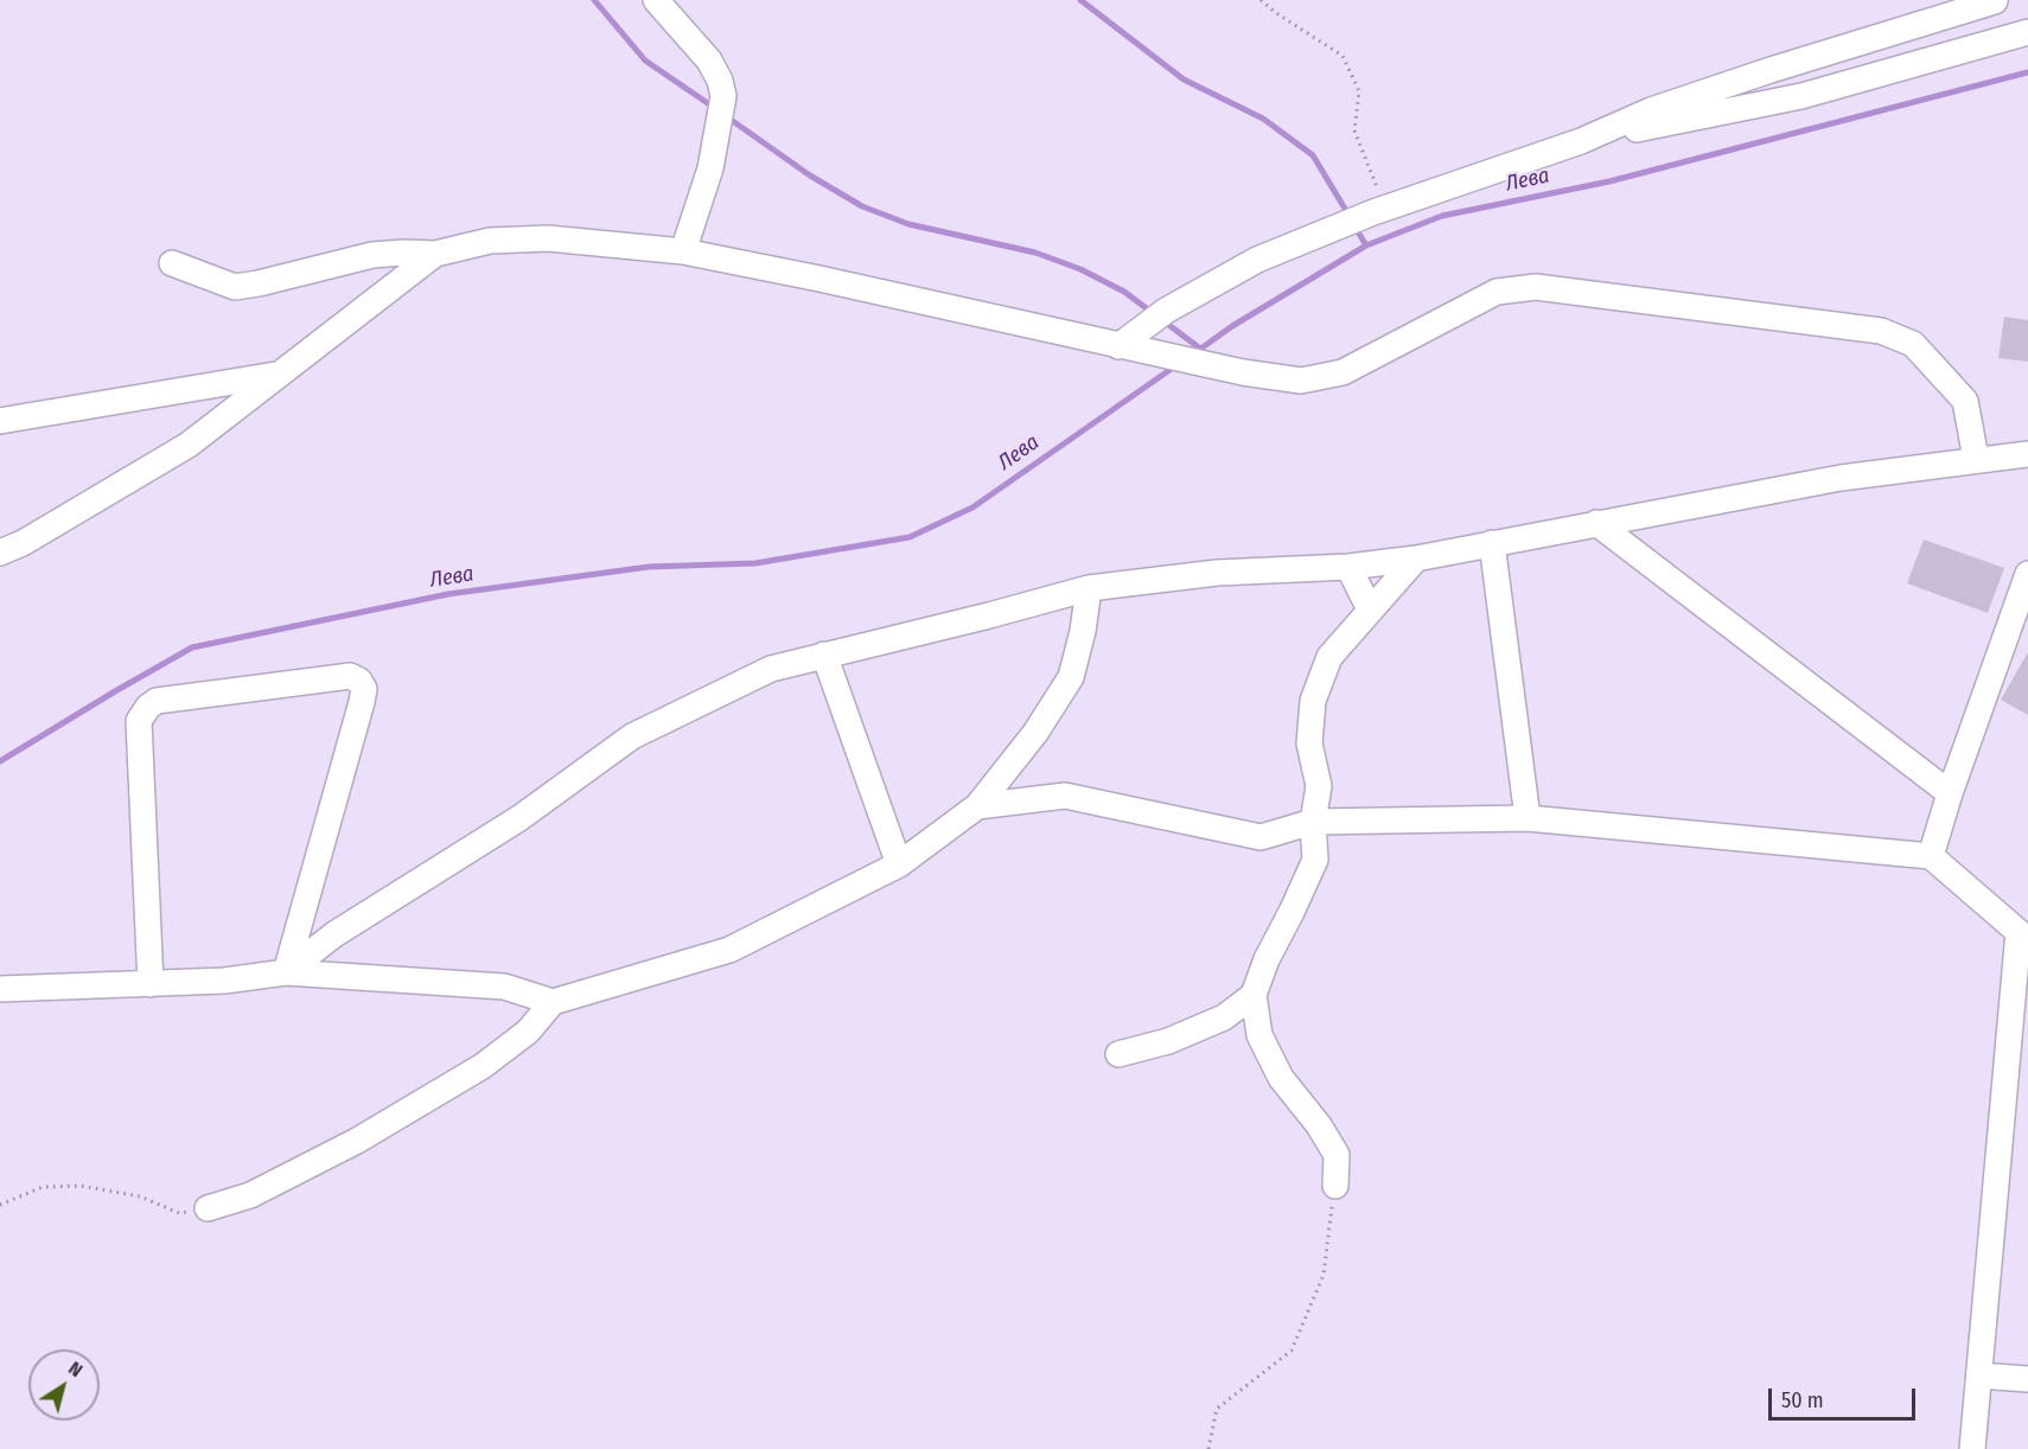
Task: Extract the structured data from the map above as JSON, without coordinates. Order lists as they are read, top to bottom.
{
  "water": ["Лева"],
  "scale_bar": "50 m",
  "north": "top right"
}
